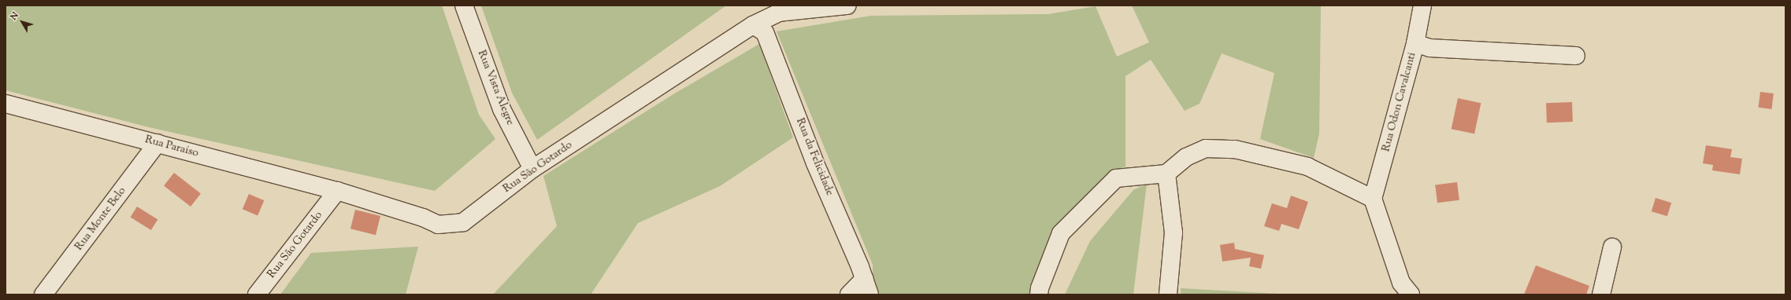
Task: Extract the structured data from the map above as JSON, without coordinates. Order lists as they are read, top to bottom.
{
  "streets": {
    "street": [
      "Rua Vista Alegre",
      "Rua Odon Cavalcanti",
      "Rua Paraíso",
      "Rua da Felicidade",
      "Rua São Gotardo",
      "Rua Monte Belo"
    ]
  },
  "crossings": [
    ["Rua Vista Alegre", "Rua São Gotardo"],
    ["Rua Paraíso", "Rua São Gotardo"],
    ["Rua Paraíso", "Rua Monte Belo"],
    ["Rua da Felicidade", "Rua São Gotardo"]
  ],
  "north": "top left"
}
